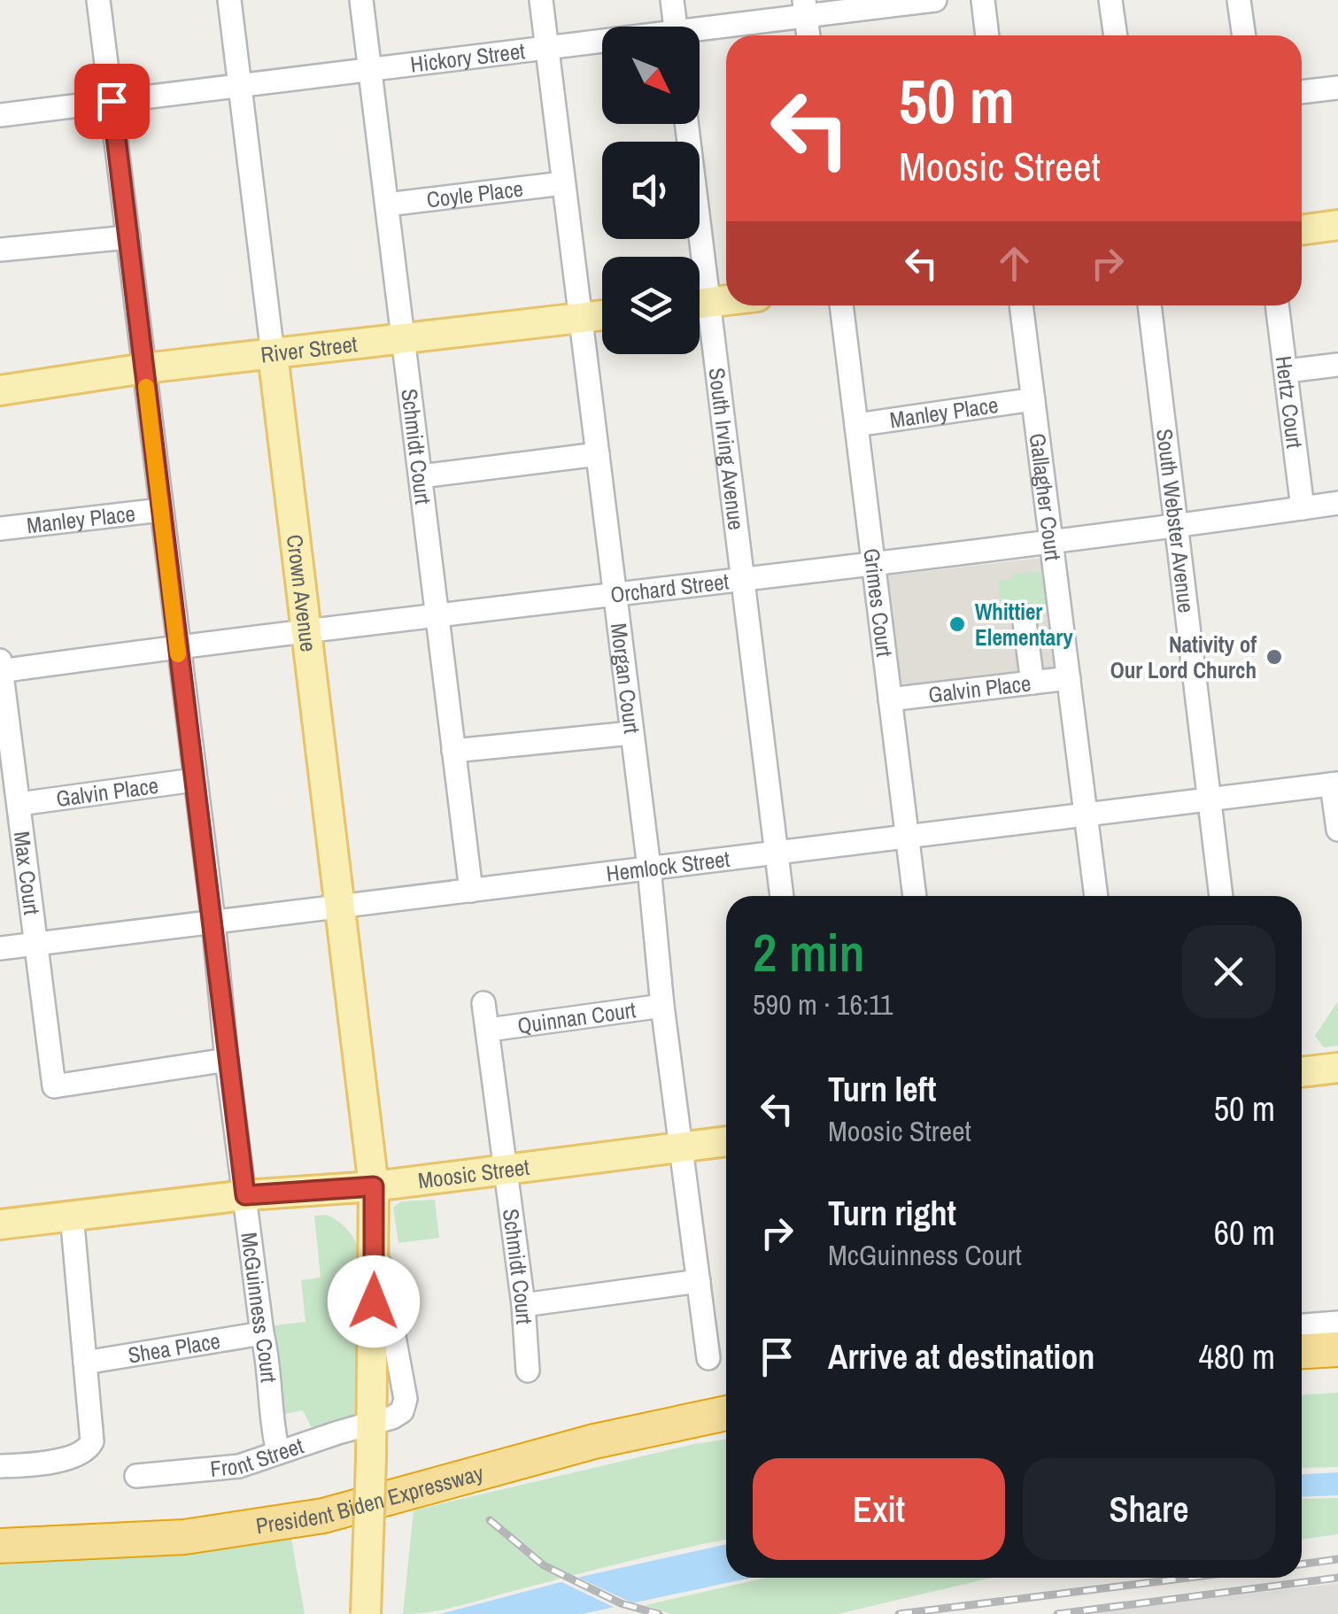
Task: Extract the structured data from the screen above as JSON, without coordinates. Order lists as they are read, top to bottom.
{
  "streets": {
    "highway": ["President Biden Expressway"],
    "main road": ["River Street", "Crown Avenue", "Moosic Street"],
    "street": [
      "Hickory Street",
      "Coyle Place",
      "Hertz Court",
      "Manley Place",
      "Schmidt Court",
      "South Irving Avenue",
      "Gallagher Court",
      "South Webster Avenue",
      "Orchard Street",
      "Grimes Court",
      "Morgan Court",
      "Galvin Place",
      "Hemlock Street",
      "Max Court",
      "Quinnan Court",
      "McGuinness Court",
      "Shea Place",
      "Front Street"
    ]
  },
  "crossings": [
    ["Hickory Street", "Schmidt Court"],
    ["Hickory Street", "Crown Avenue"],
    ["Hickory Street", "Morgan Court"],
    ["Hickory Street", "McGuinness Court"],
    ["Coyle Place", "Schmidt Court"],
    ["Coyle Place", "Morgan Court"],
    ["River Street", "Schmidt Court"],
    ["River Street", "Crown Avenue"],
    ["River Street", "Morgan Court"],
    ["River Street", "McGuinness Court"],
    ["Hertz Court", "Orchard Street"],
    ["Manley Place", "Gallagher Court"],
    ["Manley Place", "Grimes Court"],
    ["Manley Place", "McGuinness Court"],
    ["Schmidt Court", "Orchard Street"],
    ["Schmidt Court", "Hemlock Street"],
    ["Schmidt Court", "Quinnan Court"],
    ["Schmidt Court", "Moosic Street"],
    ["South Irving Avenue", "Orchard Street"],
    ["South Irving Avenue", "Hemlock Street"],
    ["Gallagher Court", "Orchard Street"],
    ["Gallagher Court", "Galvin Place"],
    ["Gallagher Court", "Hemlock Street"],
    ["South Webster Avenue", "Orchard Street"],
    ["South Webster Avenue", "Hemlock Street"],
    ["Orchard Street", "Crown Avenue"],
    ["Orchard Street", "Grimes Court"],
    ["Orchard Street", "Morgan Court"],
    ["Orchard Street", "Max Court"],
    ["Orchard Street", "McGuinness Court"],
    ["Crown Avenue", "Hemlock Street"],
    ["Crown Avenue", "Moosic Street"],
    ["Crown Avenue", "Front Street"],
    ["Grimes Court", "Galvin Place"],
    ["Grimes Court", "Hemlock Street"],
    ["Morgan Court", "Hemlock Street"],
    ["Morgan Court", "Quinnan Court"],
    ["Morgan Court", "Moosic Street"],
    ["Galvin Place", "Max Court"],
    ["Galvin Place", "McGuinness Court"],
    ["Hemlock Street", "Max Court"],
    ["Hemlock Street", "McGuinness Court"],
    ["Max Court", "McGuinness Court"],
    ["Moosic Street", "McGuinness Court"],
    ["McGuinness Court", "Shea Place"],
    ["McGuinness Court", "Front Street"]
  ],
  "places": ["Whittier Elementary", "Nativity of Our Lord Church"],
  "north": "bottom right",
  "page": {
    "turn": ["50 m", "Moosic Street"],
    "heading": ["2 min", "590 m · 16:11"],
    "list": [
      {
        "name": "Turn left",
        "note": "Moosic Street",
        "value": "50 m"
      },
      {
        "name": "Turn right",
        "note": "McGuinness Court",
        "value": "60 m"
      },
      {
        "name": "Arrive at destination",
        "value": "480 m"
      }
    ],
    "buttons": ["Exit", "Share"]
  }
}
